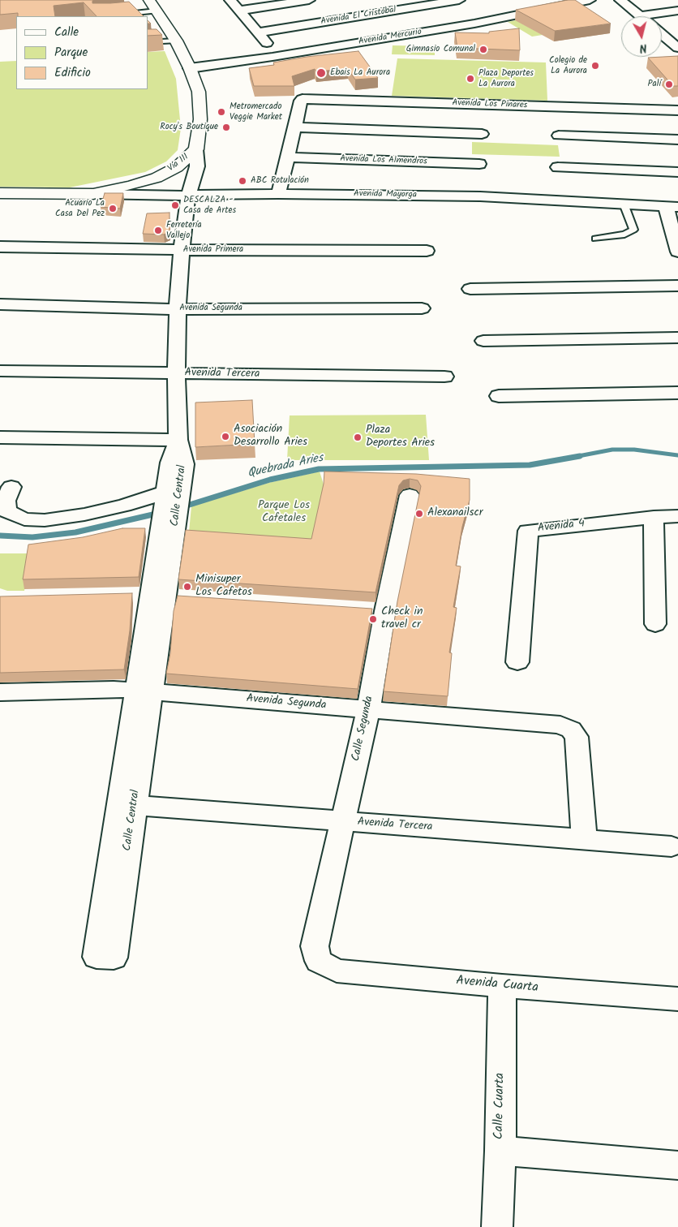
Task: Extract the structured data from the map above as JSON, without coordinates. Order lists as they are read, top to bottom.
{
  "streets": {
    "main road": ["Vía 111"],
    "street": [
      "Avenida El Cristóbal",
      "Avenida Mercurio",
      "Avenida Los Pinares",
      "Avenida Los Almendros",
      "Avenida Mayorga",
      "Avenida Primera",
      "Avenida Segunda",
      "Avenida Tercera",
      "Calle Central",
      "Avenida 4",
      "Calle Segunda",
      "Avenida Cuarta",
      "Calle Cuarta"
    ]
  },
  "crossings": [
    ["Avenida Mercurio", "Vía 111"],
    ["Avenida Los Almendros", "Avenida Mayorga"],
    ["Vía 111", "Avenida Mayorga"],
    ["Avenida Segunda", "Avenida Tercera"],
    ["Avenida Segunda", "Calle Central"],
    ["Avenida Segunda", "Calle Segunda"],
    ["Avenida Tercera", "Calle Central"],
    ["Avenida Tercera", "Calle Segunda"],
    ["Calle Segunda", "Avenida Cuarta"],
    ["Avenida Cuarta", "Calle Cuarta"]
  ],
  "water": ["Quebrada Aries"],
  "parks": ["Parque Los Cafetales"],
  "places": [
    "Gimnasio Comunal",
    "Colegio de La Aurora",
    "Ebais La Aurora",
    "Plaza Deportes La Aurora",
    "Palí",
    "Metromercado Veggie Market",
    "Rocy's Boutique",
    "ABC Rotulación",
    "DESCALZA - Casa de Artes",
    "Acuario La Casa Del Pez",
    "Ferretería Vallejo",
    "Asociación Desarrollo Aries",
    "Plaza Deportes Aries",
    "Alexanailscr",
    "Minisuper Los Cafetos",
    "Check in travel cr"
  ],
  "legend": ["Calle", "Parque", "Edificio"],
  "north": "bottom"
}
